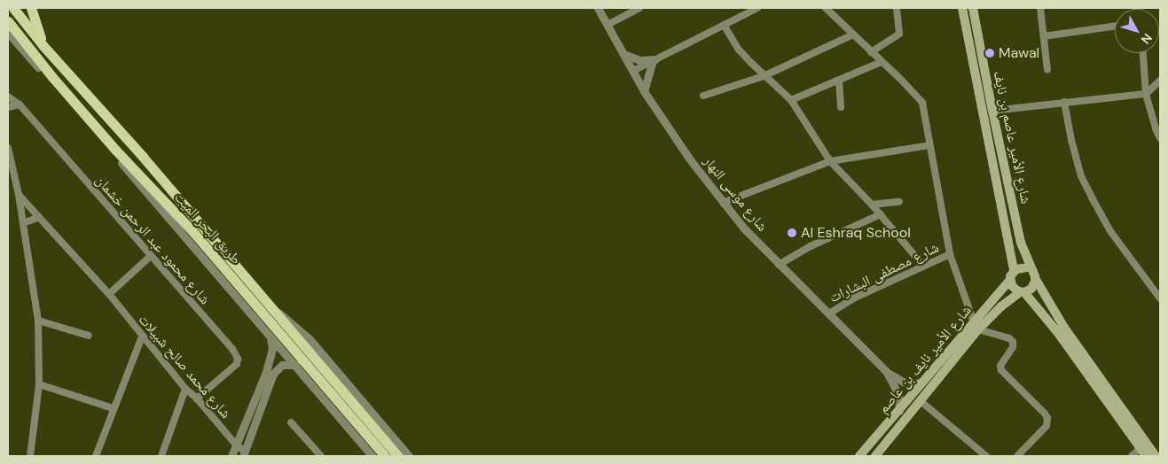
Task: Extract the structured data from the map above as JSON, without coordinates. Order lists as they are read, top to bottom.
{
  "streets": {
    "main road": ["شارع الأمير عاصم بن نايف", "طريق البحر الميت", "شارع الأمير نايف بن عاصم"],
    "street": [
      "شارع موسى النهار",
      "شارع محمود عبد الرحمن خشمان",
      "شارع مصطفى البشارات",
      "شارع محمد صالح شبيلات"
    ]
  },
  "crossings": [
    ["شارع الأمير عاصم بن نايف", "شارع الأمير نايف بن عاصم"],
    ["شارع موسى النهار", "شارع مصطفى البشارات"],
    ["شارع موسى النهار", "شارع الأمير نايف بن عاصم"],
    ["شارع محمود عبد الرحمن خشمان", "شارع محمد صالح شبيلات"]
  ],
  "places": ["Mawal", "Al Eshraq School"],
  "north": "bottom right"
}
